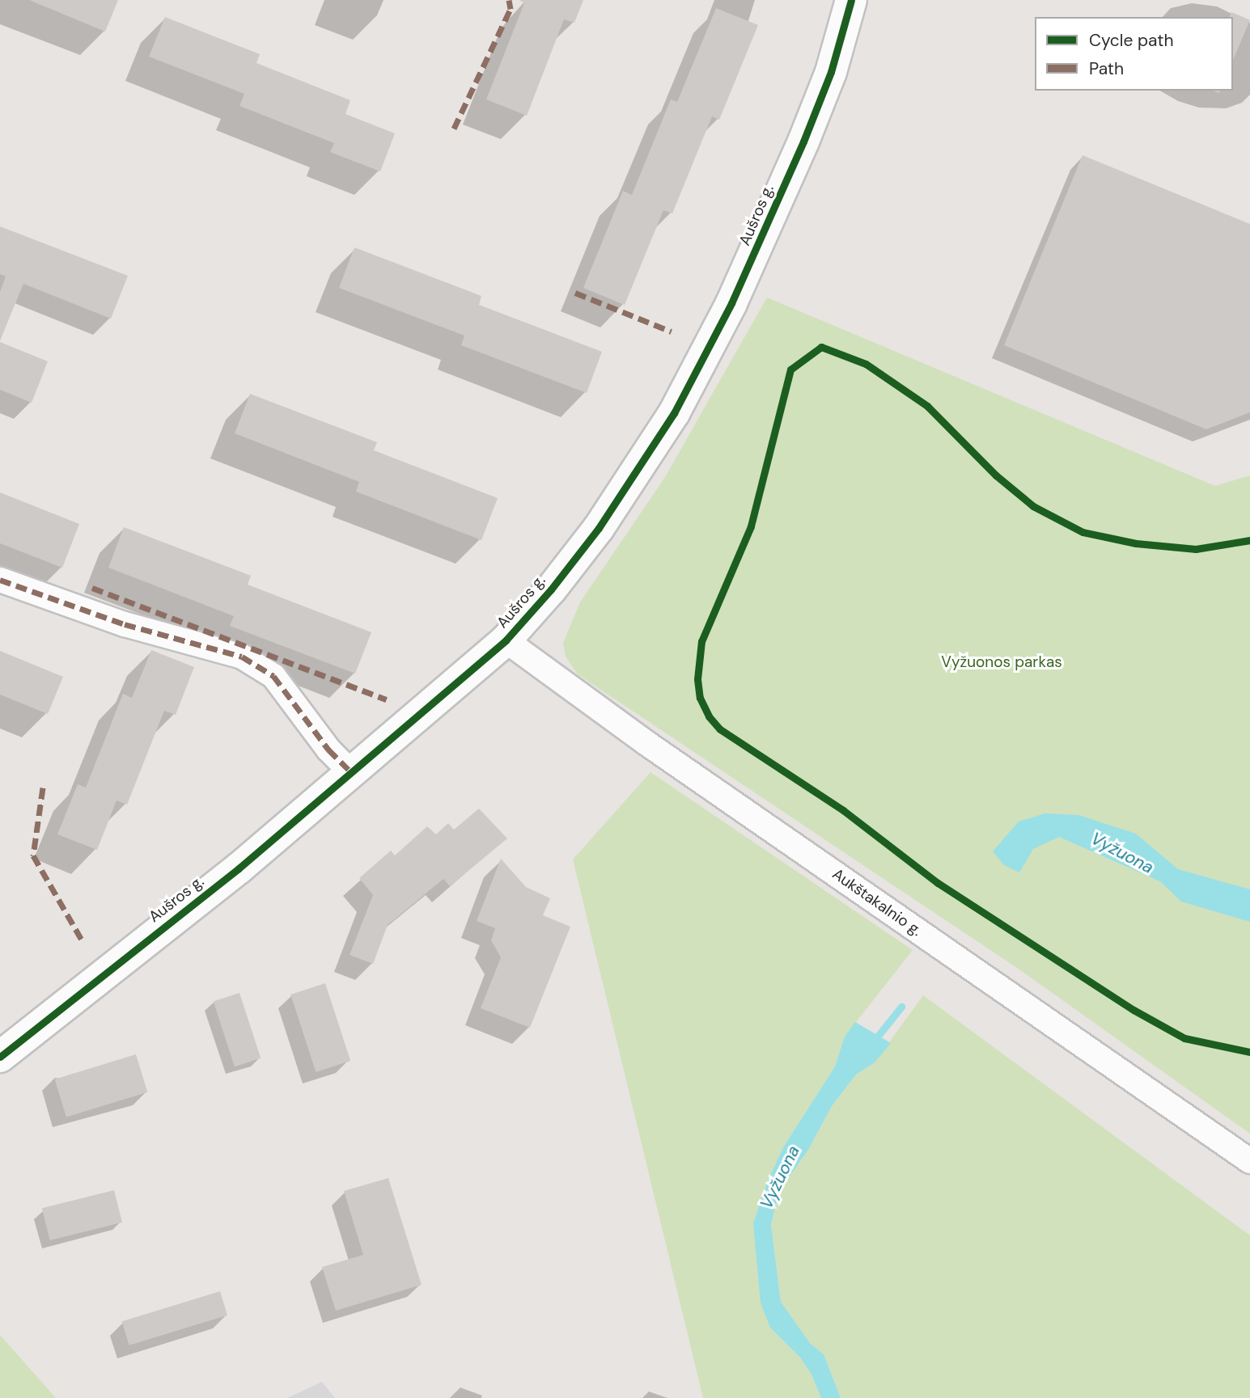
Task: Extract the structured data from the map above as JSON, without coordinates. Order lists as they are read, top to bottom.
{
  "streets": {
    "street": ["Aušros g.", "Aukštakalnio g."]
  },
  "crossings": [
    ["Aušros g.", "Aukštakalnio g."]
  ],
  "water": ["Vyžuona"],
  "parks": ["Vyžuonos parkas"],
  "legend": ["Cycle path", "Path"]
}
